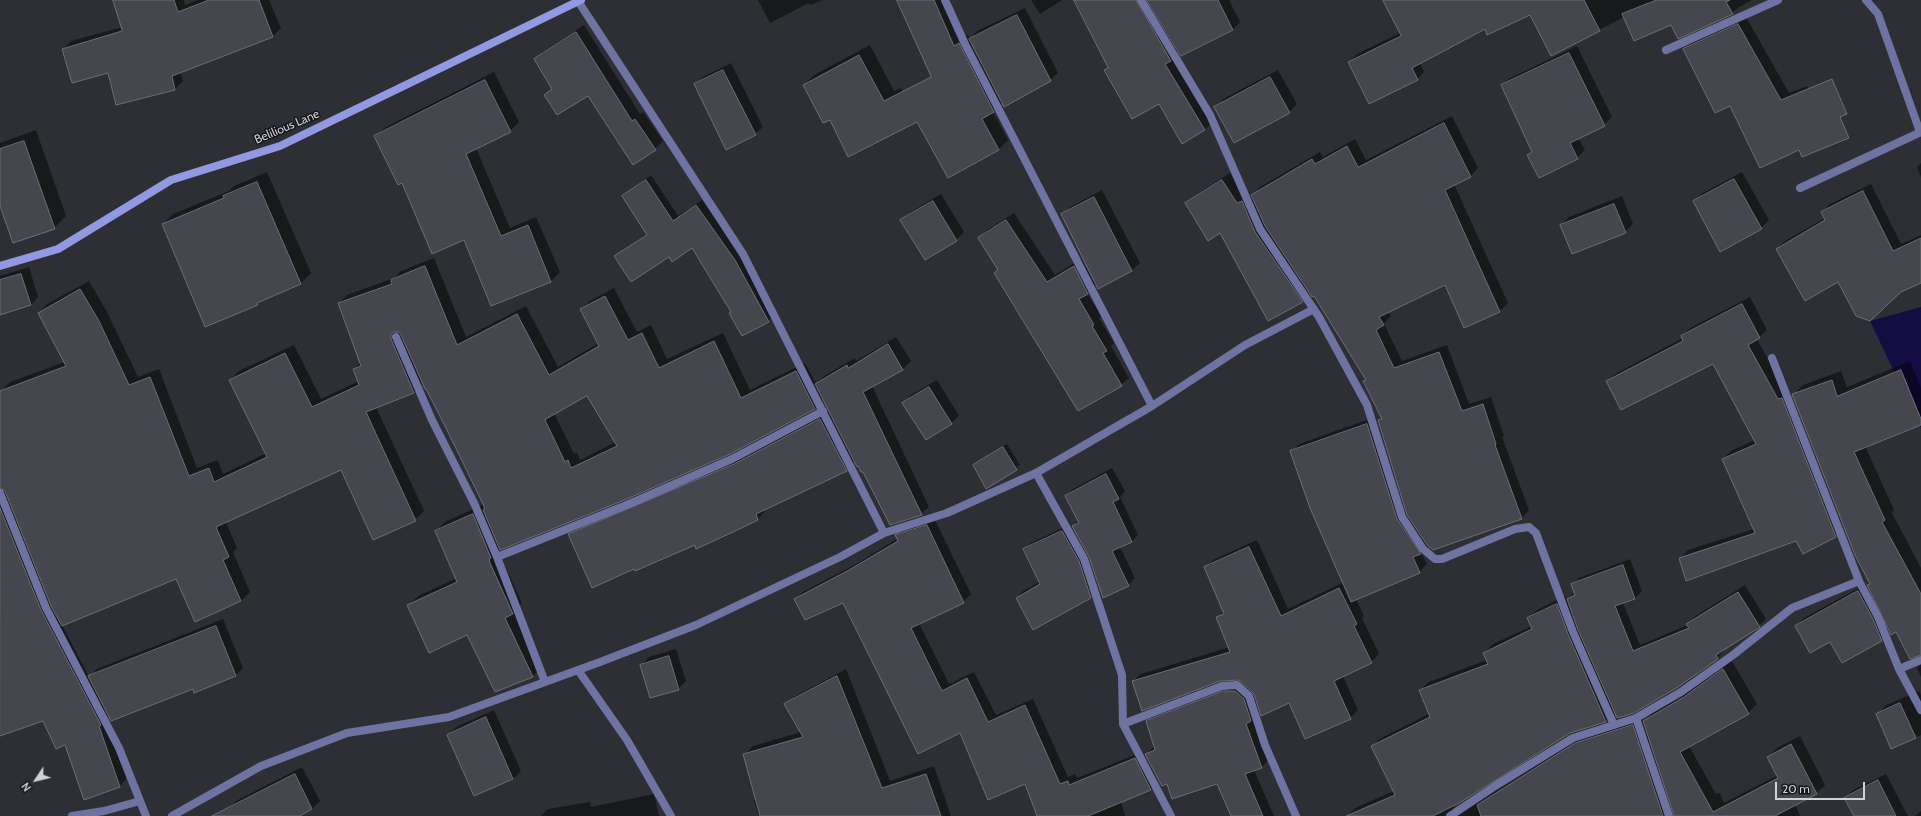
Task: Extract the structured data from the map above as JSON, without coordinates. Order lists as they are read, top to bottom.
{
  "streets": {
    "street": ["Belilious Lane"]
  },
  "scale_bar": "20 m",
  "north": "bottom left"
}
